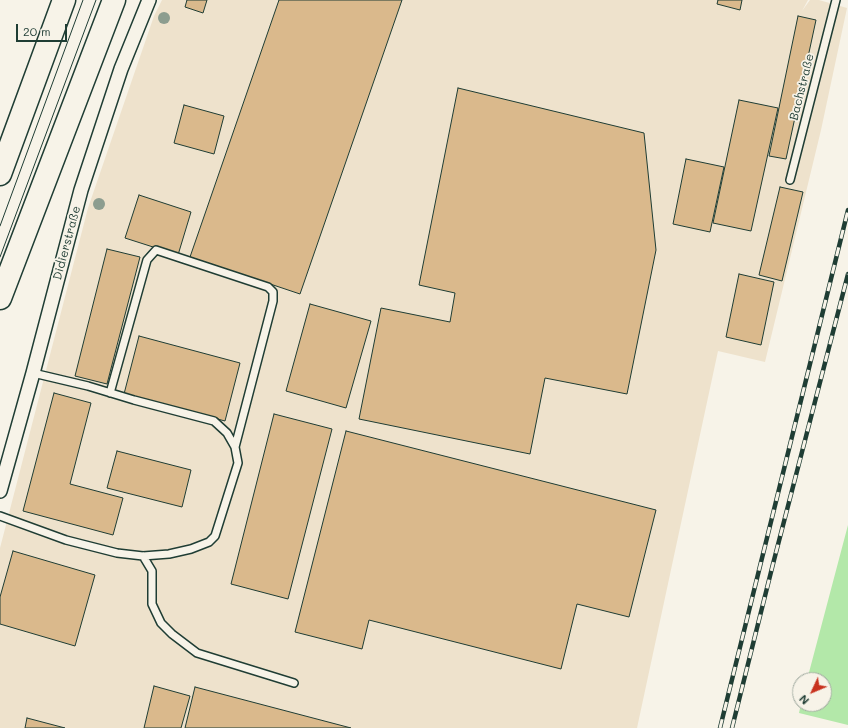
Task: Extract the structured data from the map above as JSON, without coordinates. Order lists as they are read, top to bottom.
{
  "streets": {
    "street": ["Didierstraße"],
    "lane": ["Bachstraße"]
  },
  "scale_bar": "20 m",
  "north": "bottom left"
}
